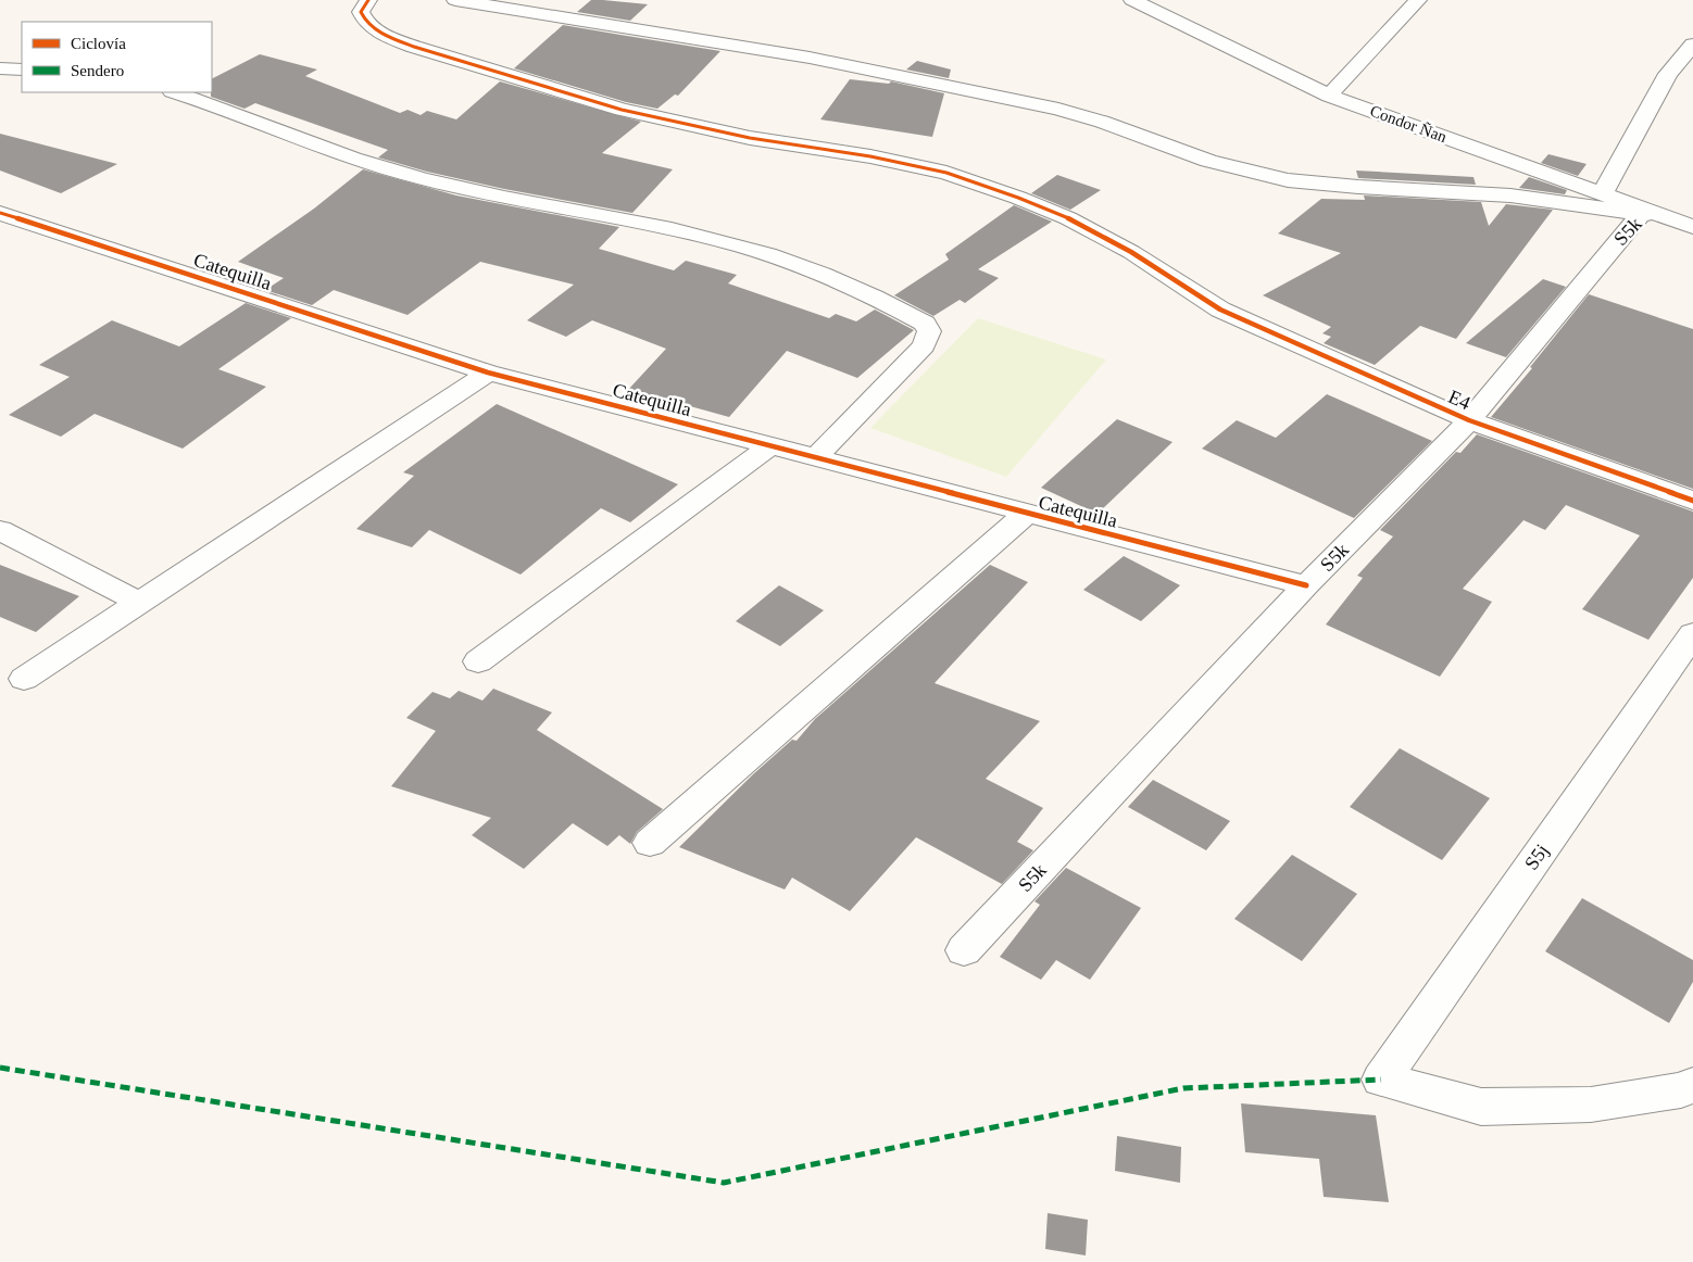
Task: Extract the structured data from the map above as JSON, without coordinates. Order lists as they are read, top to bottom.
{
  "streets": {
    "street": [
      "Condor Ñan",
      "S5k",
      "Catequilla",
      "E4",
      "S5j"
    ]
  },
  "crossings": [
    ["Condor Ñan", "S5k"],
    ["S5k", "Catequilla"],
    ["S5k", "E4"]
  ],
  "legend": ["Ciclovía", "Sendero"]
}
